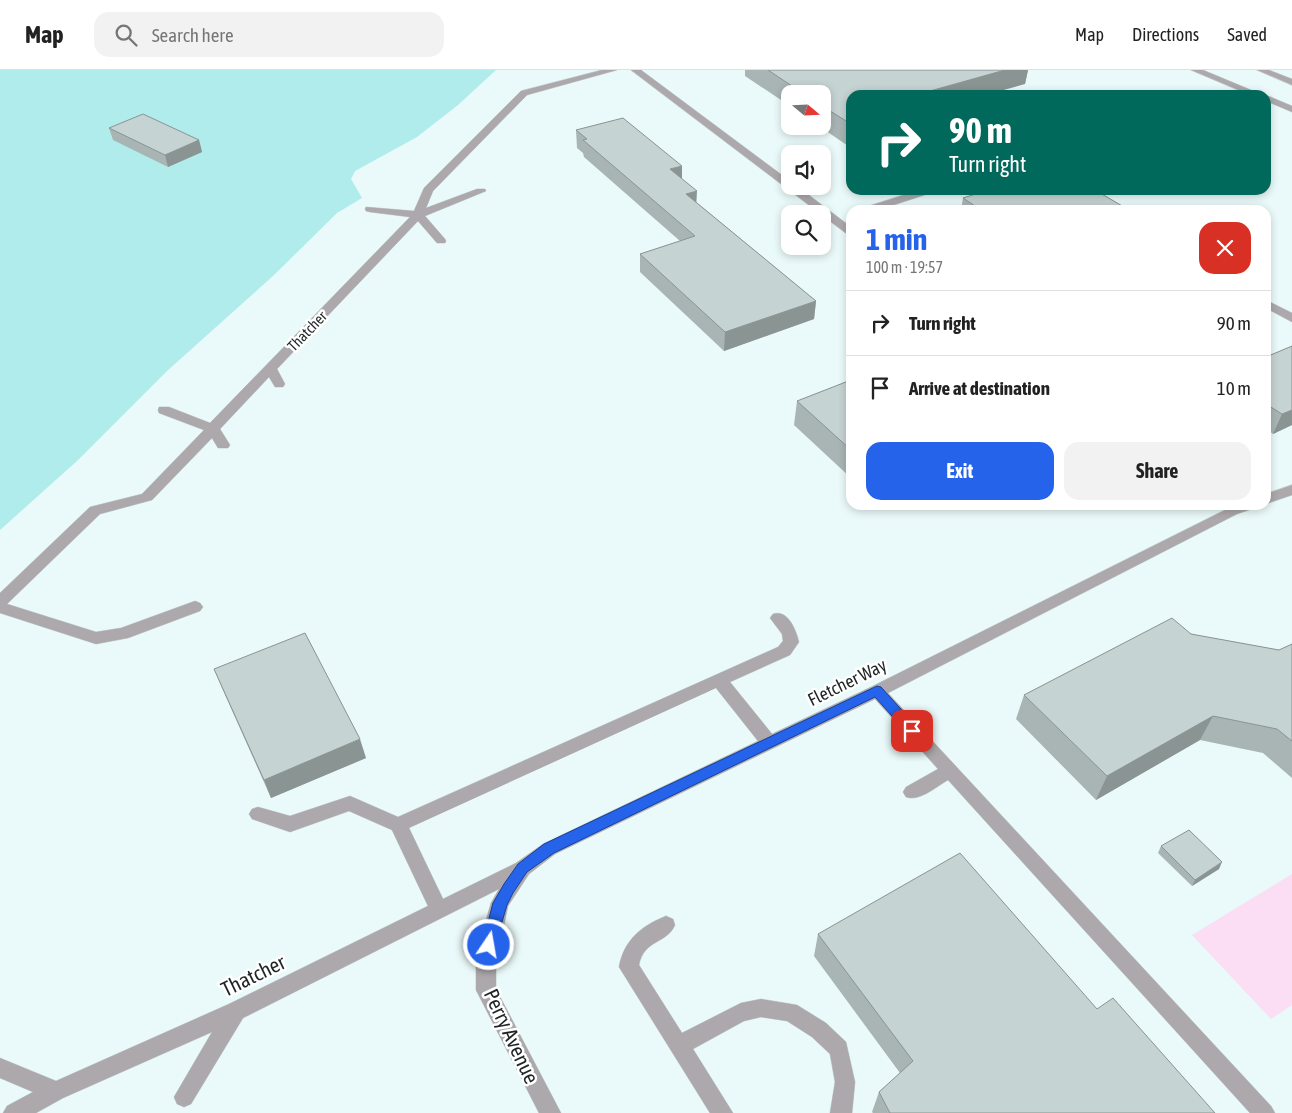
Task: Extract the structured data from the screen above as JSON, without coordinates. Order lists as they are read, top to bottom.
{
  "streets": {
    "street": ["Thatcher", "Fletcher Way", "Perry Avenue"]
  },
  "crossings": [
    ["Thatcher", "Fletcher Way"],
    ["Fletcher Way", "Perry Avenue"]
  ],
  "north": "right",
  "page": {
    "header": "Map",
    "search": "Search here",
    "nav": ["Map", "Directions", "Saved"],
    "turn": ["90 m", "Turn right"],
    "heading": ["1 min", "100 m · 19:57"],
    "list": [
      {
        "name": "Turn right",
        "value": "90 m"
      },
      {
        "name": "Arrive at destination",
        "value": "10 m"
      }
    ],
    "buttons": ["Exit", "Share"]
  }
}
